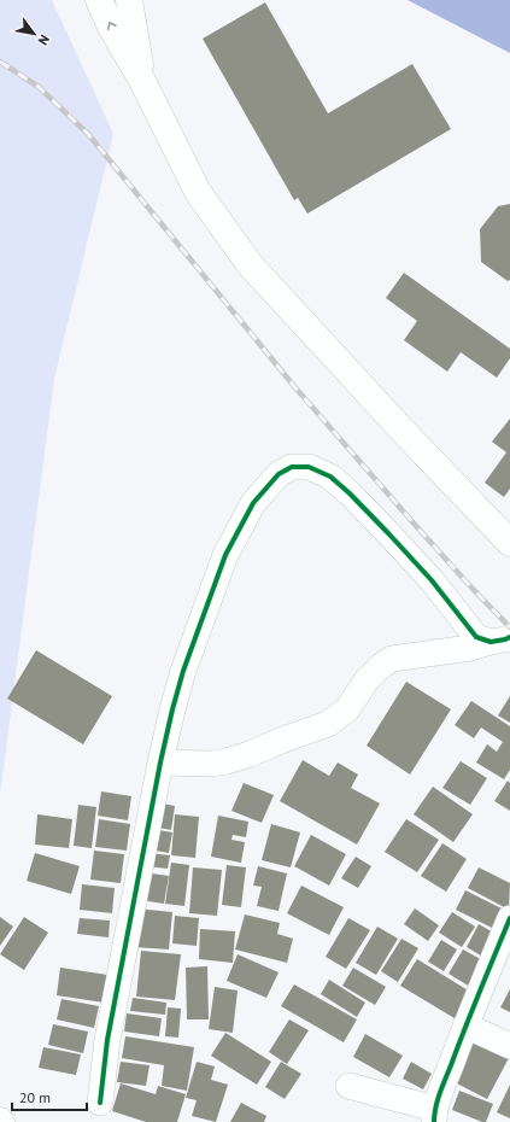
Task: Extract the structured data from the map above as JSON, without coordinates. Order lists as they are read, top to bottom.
{
  "scale_bar": "20 m",
  "north": "bottom right"
}
